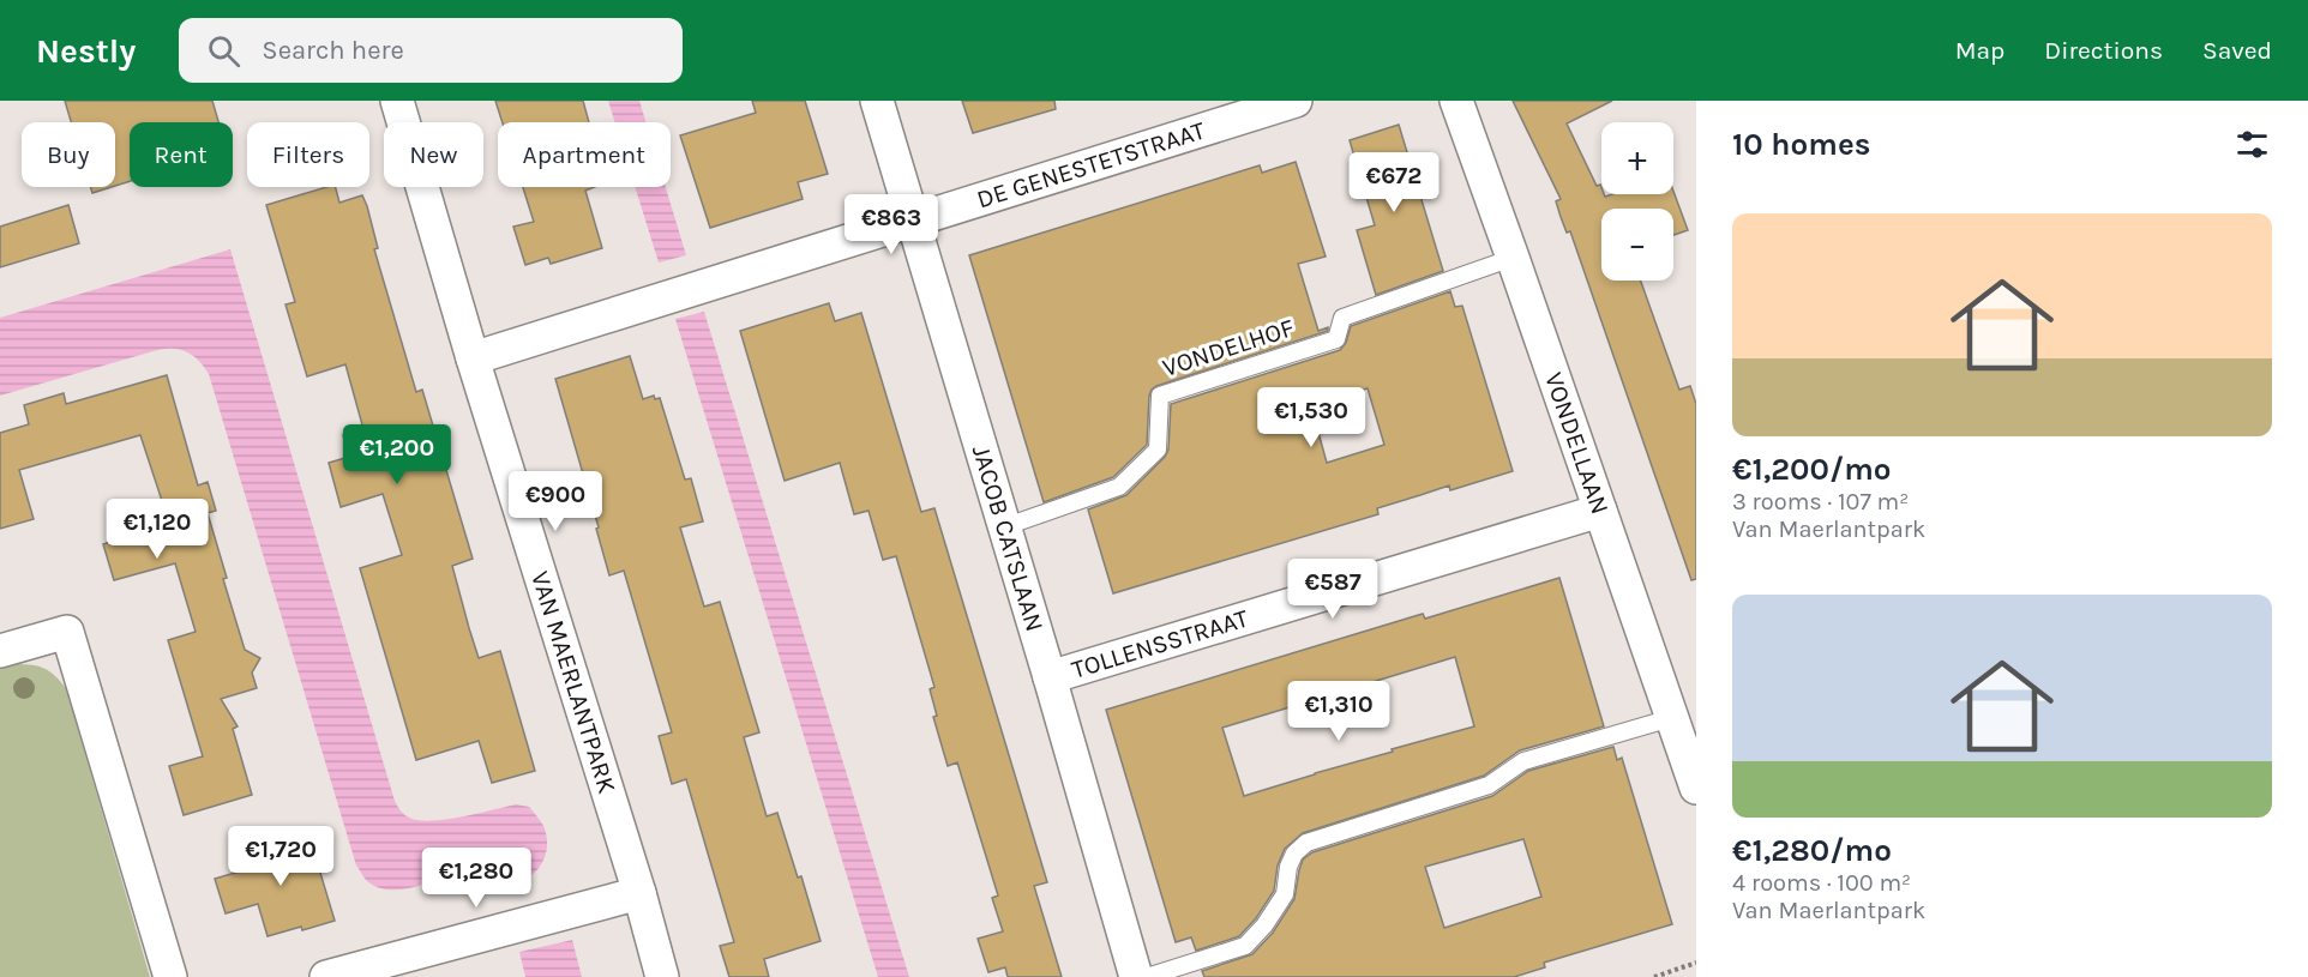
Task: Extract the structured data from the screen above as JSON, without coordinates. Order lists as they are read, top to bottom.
{
  "streets": {
    "street": [
      "DE GENESTETSTRAAT",
      "VONDELLAAN",
      "JACOB CATSLAAN",
      "TOLLENSSTRAAT",
      "VAN MAERLANTPARK"
    ],
    "lane": ["VONDELHOF"]
  },
  "crossings": [
    ["DE GENESTETSTRAAT", "JACOB CATSLAAN"],
    ["DE GENESTETSTRAAT", "VAN MAERLANTPARK"],
    ["VONDELHOF", "VONDELLAAN"],
    ["VONDELHOF", "JACOB CATSLAAN"],
    ["VONDELLAAN", "TOLLENSSTRAAT"],
    ["JACOB CATSLAAN", "TOLLENSSTRAAT"]
  ],
  "page": {
    "header": "Nestly",
    "search": "Search here",
    "nav": ["Map", "Directions", "Saved"],
    "heading": "10 homes",
    "map_buttons": ["+", "−"],
    "chip": [
      "Buy",
      "Rent",
      "Filters",
      "New",
      "Apartment"
    ],
    "price": [
      "€672",
      "€863",
      "€1,530",
      "€1,200",
      "€900",
      "€1,120",
      "€587",
      "€1,310",
      "€1,720",
      "€1,280"
    ],
    "list": [
      {
        "name": "€1,200/mo",
        "note": "3 rooms · 107 m² · Van Maerlantpark"
      },
      {
        "name": "€1,280/mo",
        "note": "4 rooms · 100 m² · Van Maerlantpark"
      }
    ]
  }
}
